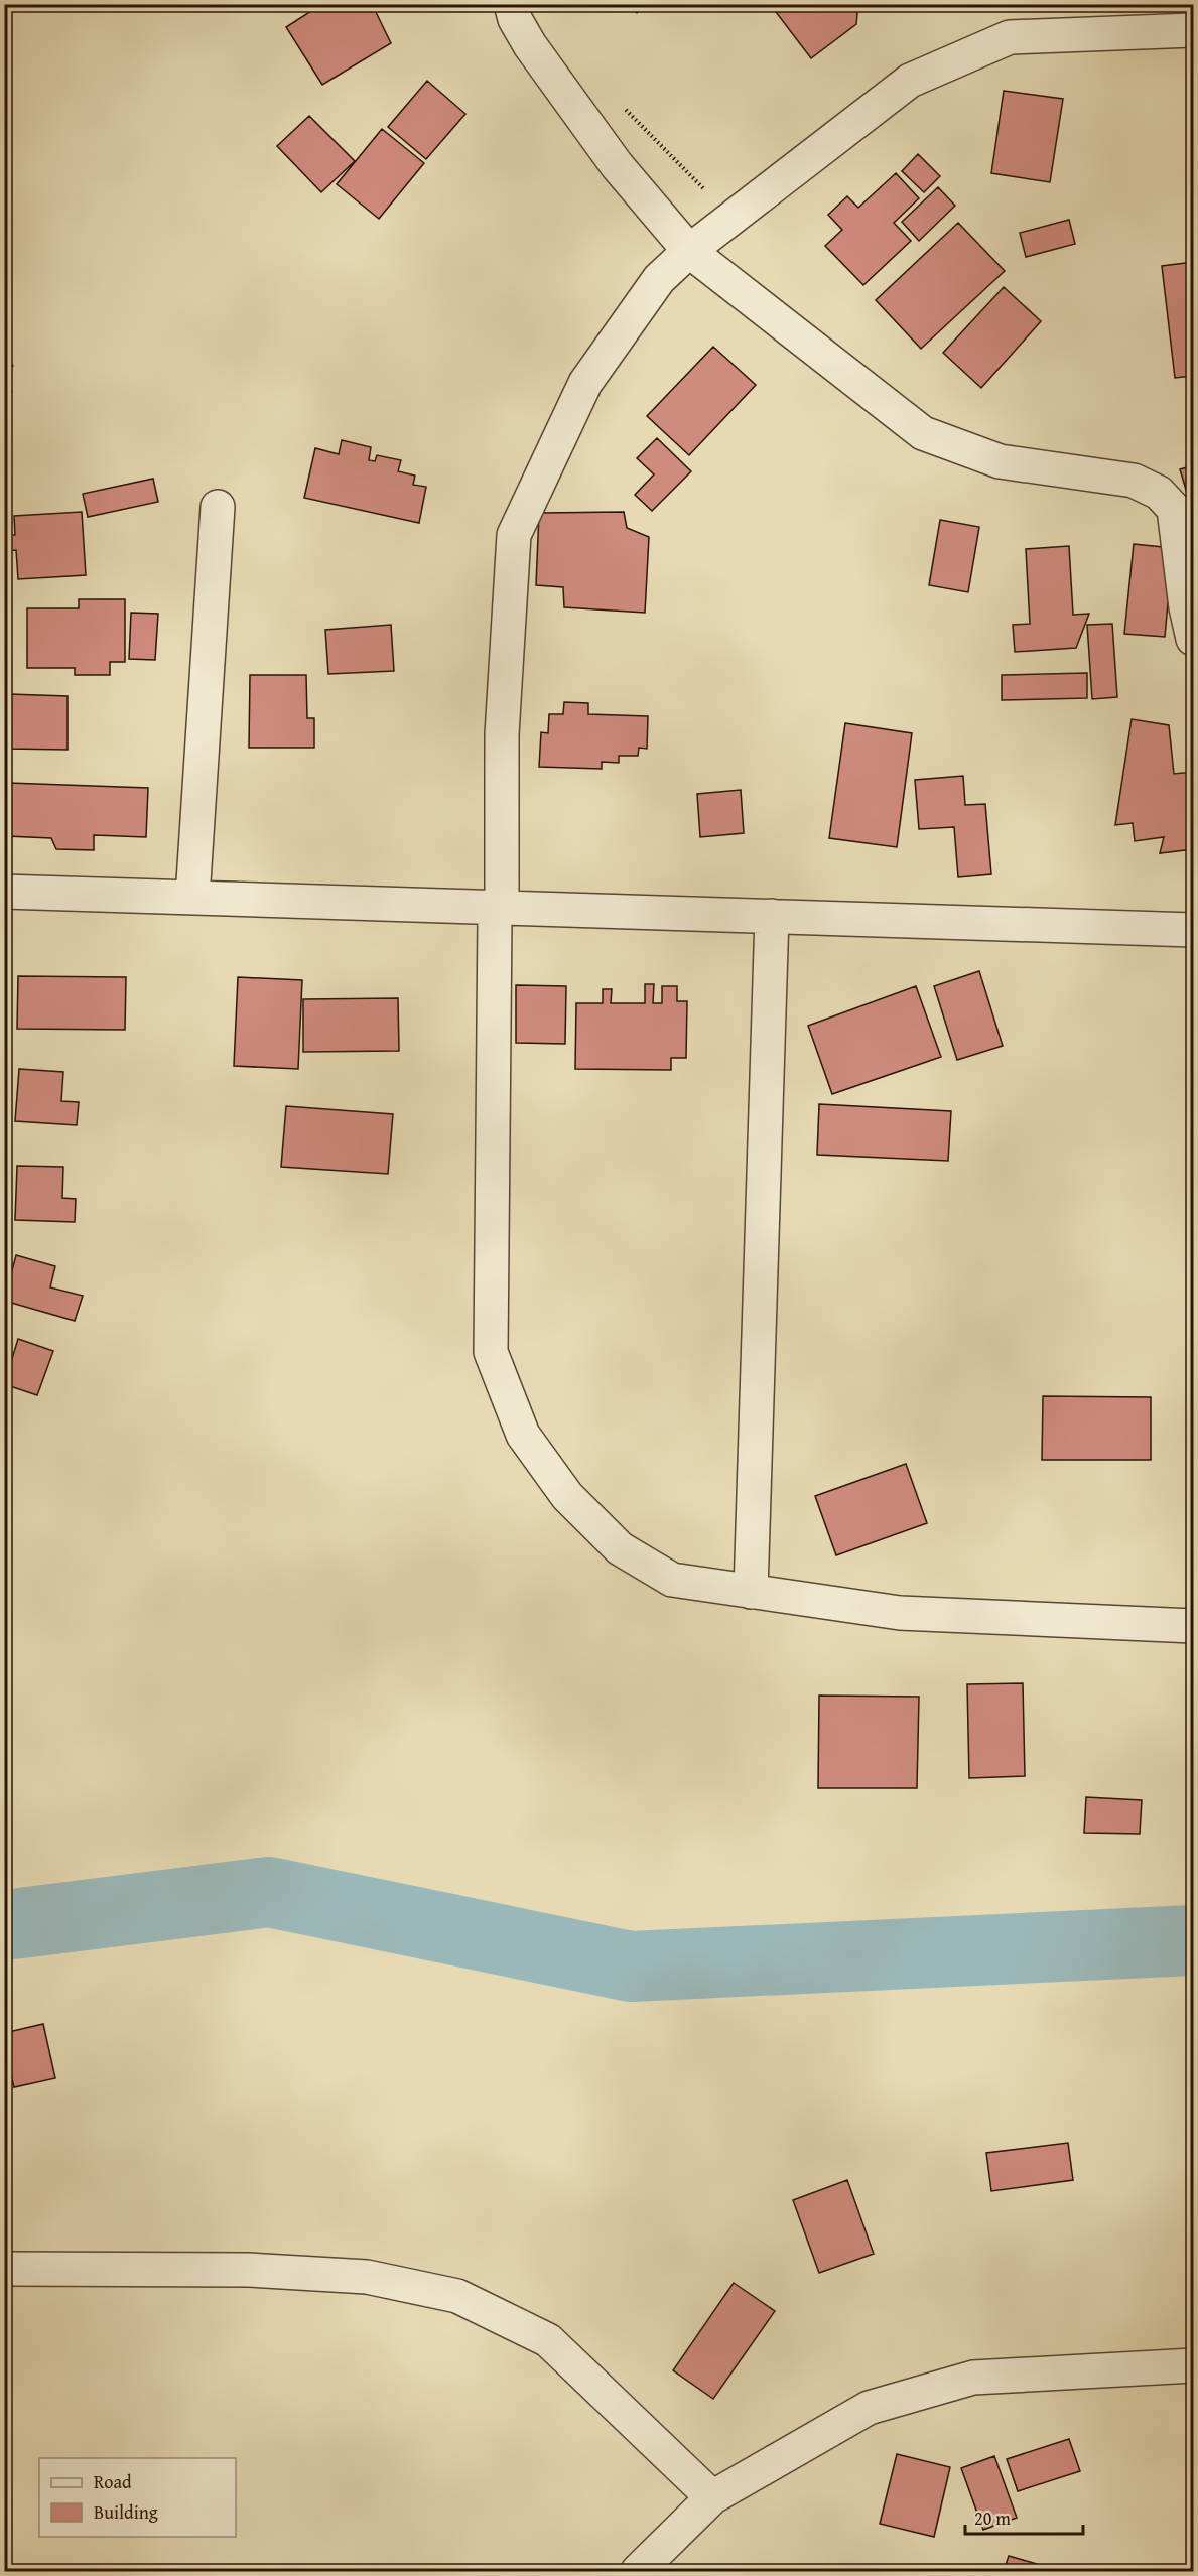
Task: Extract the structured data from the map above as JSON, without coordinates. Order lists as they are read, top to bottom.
{
  "legend": ["Road", "Building"],
  "scale_bar": "20 m"
}
